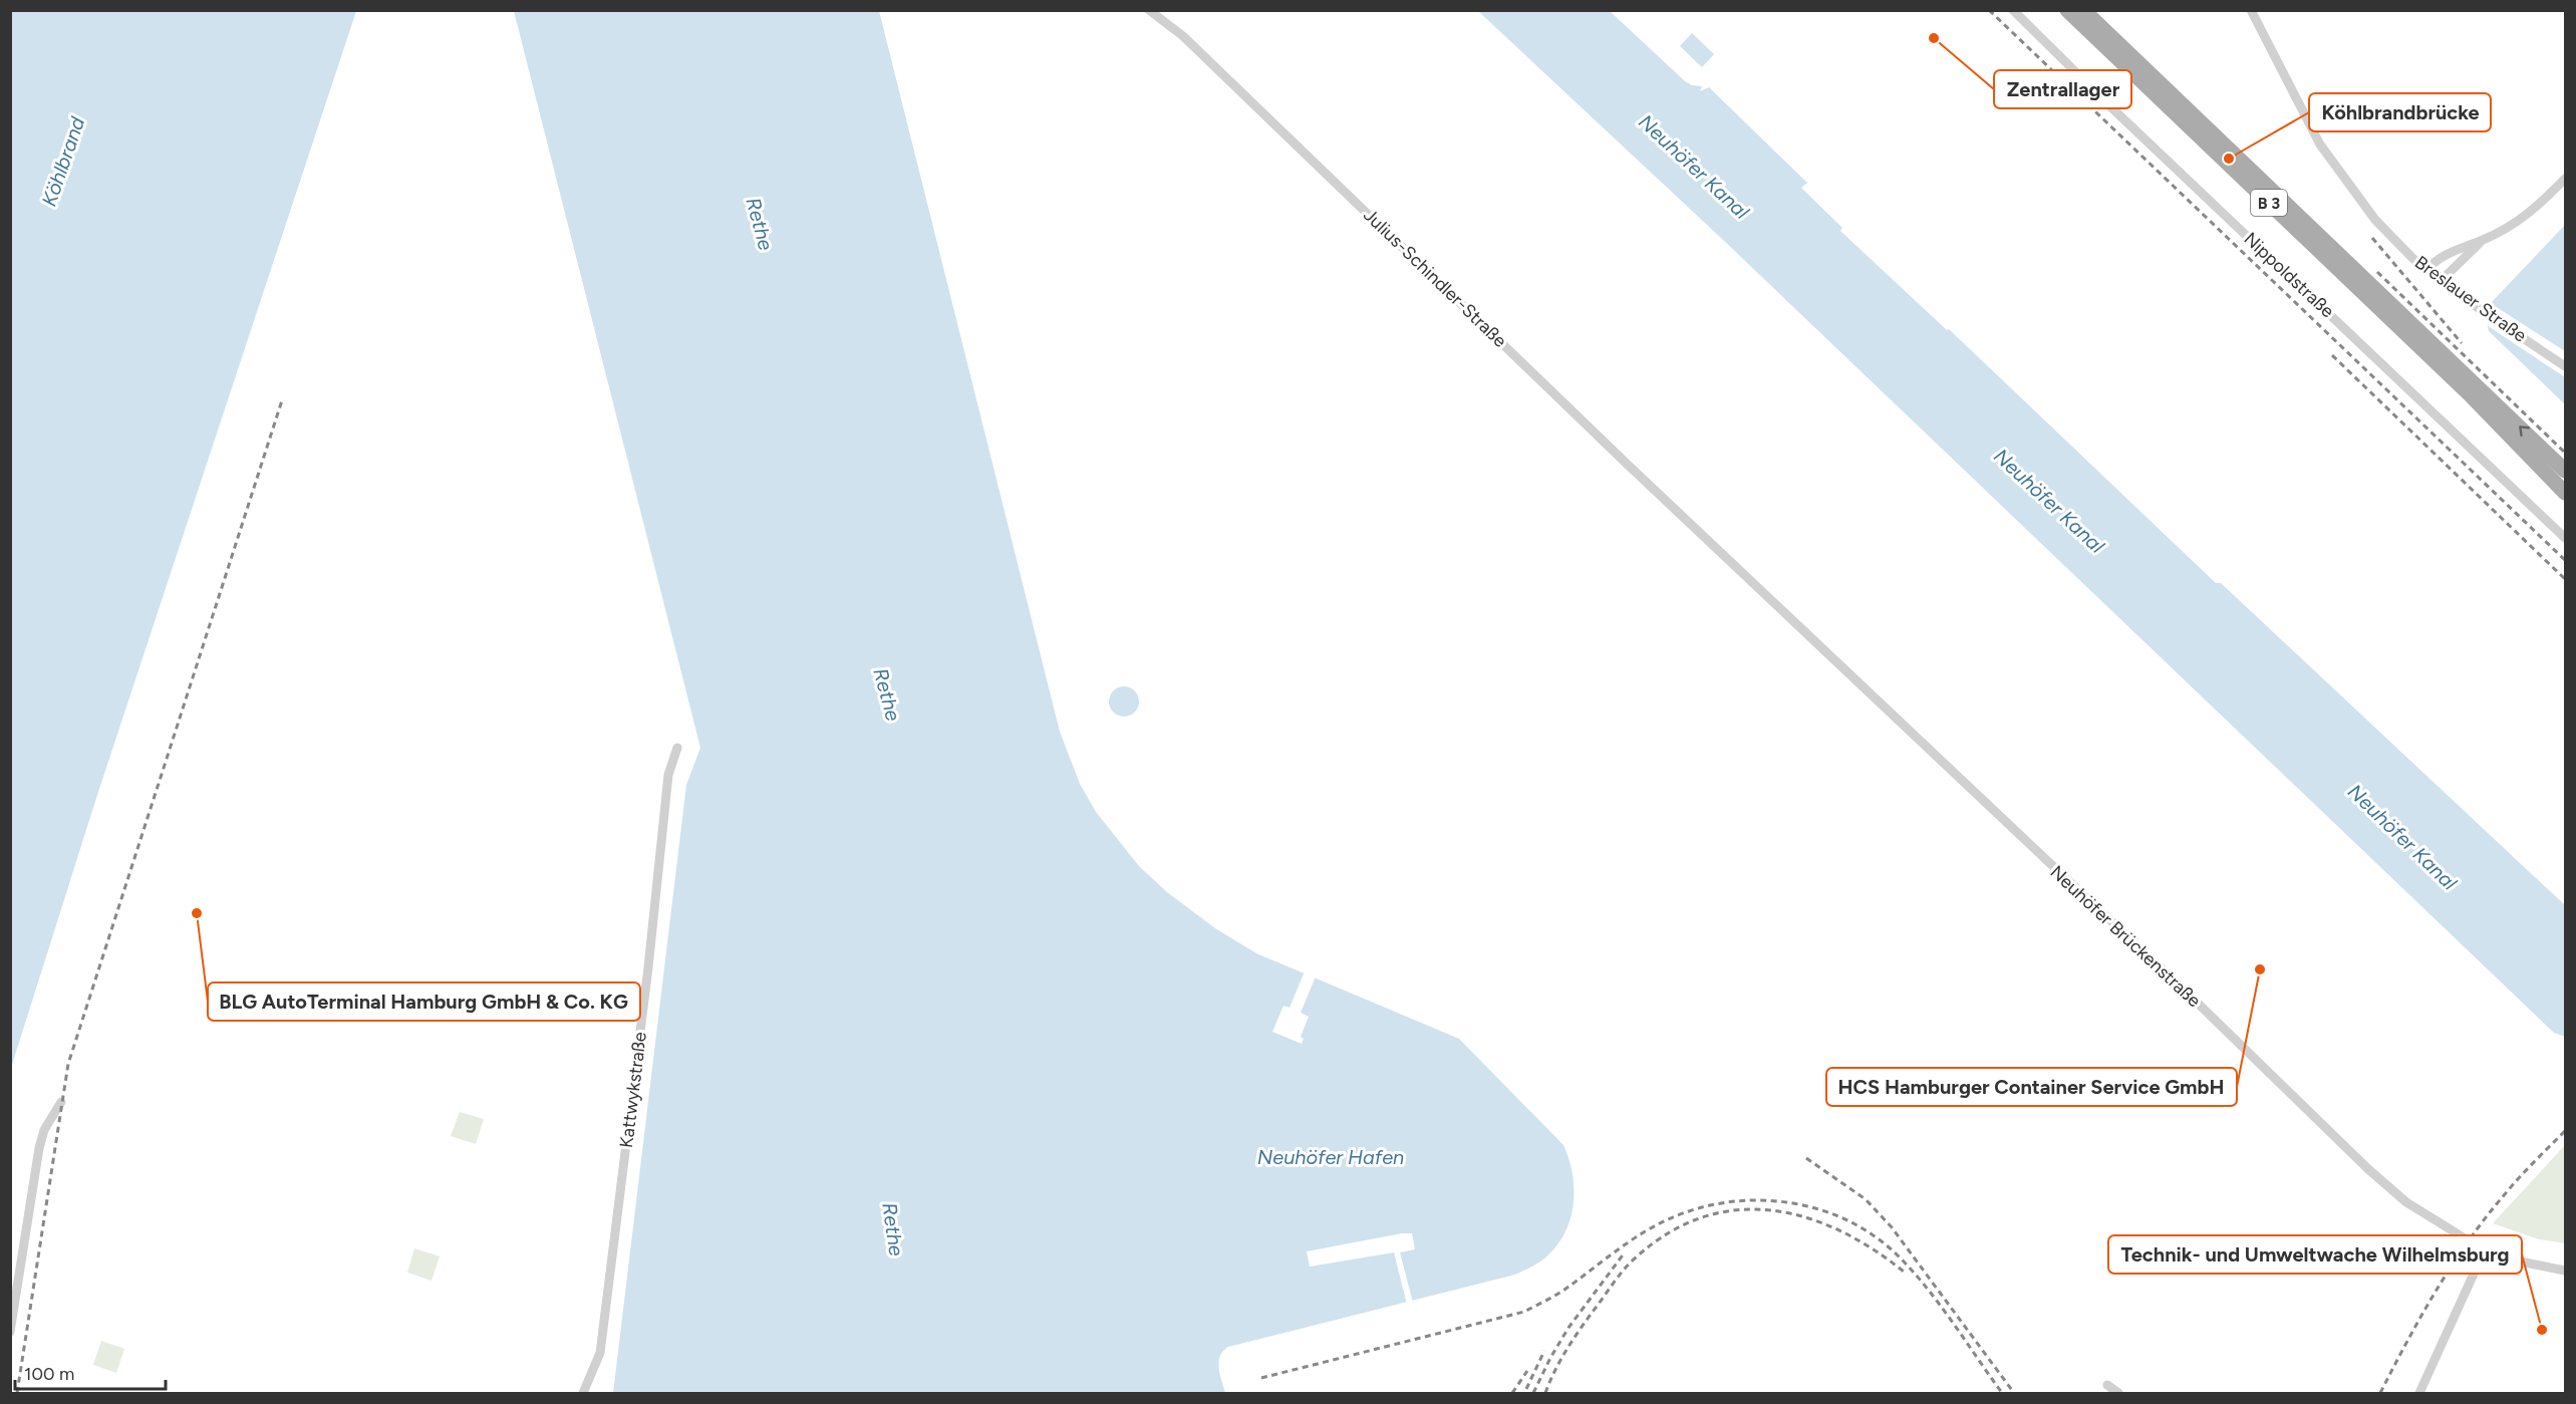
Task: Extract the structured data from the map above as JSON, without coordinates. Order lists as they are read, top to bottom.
{
  "streets": {
    "main road": ["B 3"],
    "street": [
      "Nippoldstraße",
      "Julius-Schindler-Straße",
      "Breslauer Straße",
      "Neuhöfer Brückenstraße",
      "Kattwykstraße"
    ]
  },
  "crossings": [
    ["Julius-Schindler-Straße", "Neuhöfer Brückenstraße"]
  ],
  "water": [
    "Köhlbrand",
    "Neuhöfer Kanal",
    "Rethe",
    "Neuhöfer Hafen"
  ],
  "places": [
    "Zentrallager",
    "Köhlbrandbrücke",
    "BLG AutoTerminal Hamburg GmbH & Co. KG",
    "HCS Hamburger Container Service GmbH",
    "Technik- und Umweltwache Wilhelmsburg"
  ],
  "scale_bar": "100 m"
}
